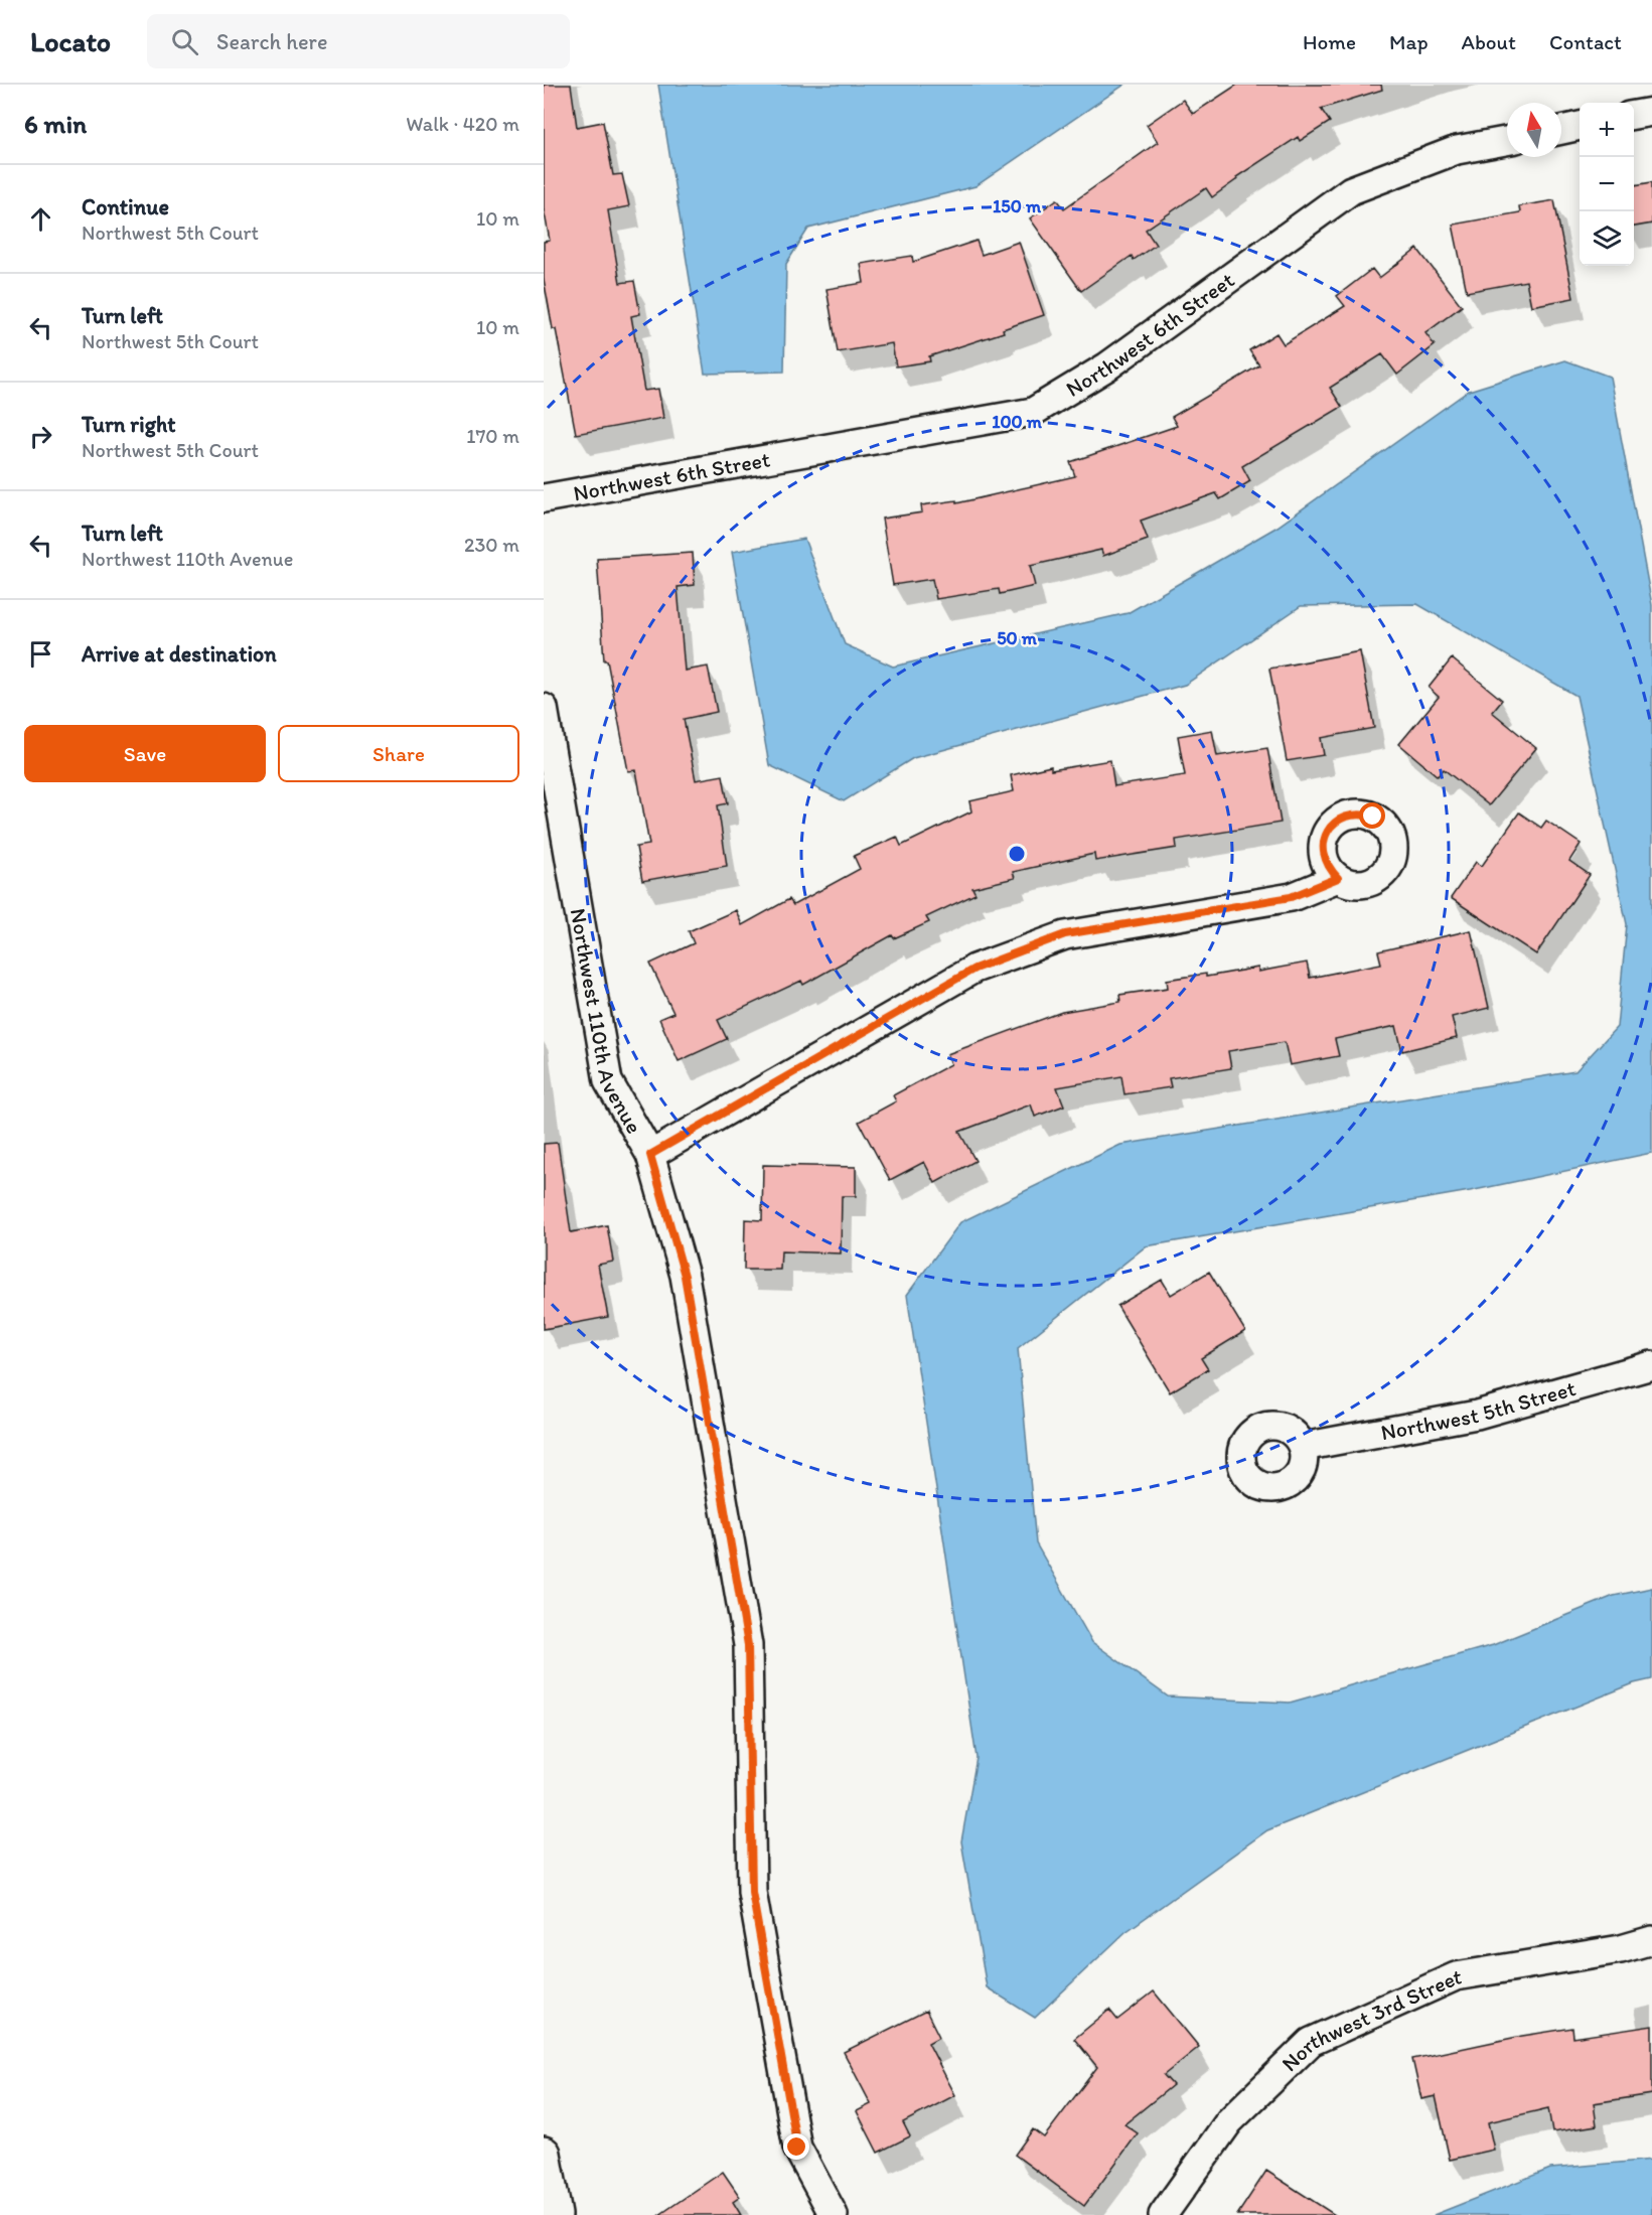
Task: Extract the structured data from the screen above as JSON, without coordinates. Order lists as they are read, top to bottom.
{
  "streets": {
    "street": [
      "Northwest 6th Street",
      "Northwest 110th Avenue",
      "Northwest 5th Street",
      "Northwest 3rd Street"
    ]
  },
  "north": "top",
  "page": {
    "header": "Locato",
    "search": "Search here",
    "nav": [
      "Home",
      "Map",
      "About",
      "Contact"
    ],
    "heading": ["6 min", "Walk · 420 m"],
    "map_buttons": ["+", "−"],
    "list": [
      ["Continue", "Northwest 5th Court", "10 m"],
      ["Turn left", "Northwest 5th Court", "10 m"],
      ["Turn right", "Northwest 5th Court", "170 m"],
      ["Turn left", "Northwest 110th Avenue", "230 m"],
      "Arrive at destination"
    ],
    "buttons": ["Save", "Share"]
  },
  "rings": ["150 m", "100 m", "50 m"]
}
